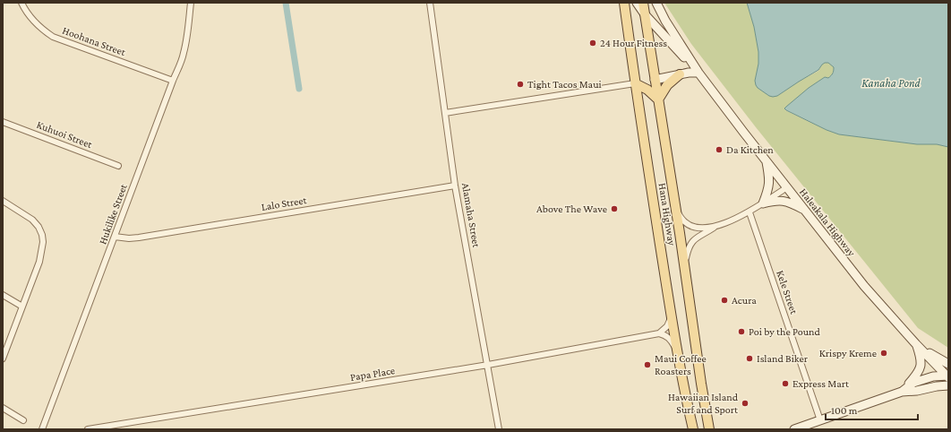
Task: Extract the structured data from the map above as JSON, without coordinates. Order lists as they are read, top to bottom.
{
  "streets": {
    "main road": ["Hana Highway"],
    "street": [
      "Hoohana Street",
      "Kuhuoi Street",
      "Lalo Street",
      "Hukilike Street",
      "Alamaha Street",
      "Haleakala Highway",
      "Kele Street",
      "Papa Place"
    ]
  },
  "crossings": [
    ["Hoohana Street", "Hukilike Street"],
    ["Lalo Street", "Hukilike Street"],
    ["Lalo Street", "Alamaha Street"],
    ["Hana Highway", "Haleakala Highway"],
    ["Alamaha Street", "Papa Place"]
  ],
  "water": ["Kanaha Pond"],
  "places": [
    "24 Hour Fitness",
    "Tight Tacos Maui",
    "Da Kitchen",
    "Above The Wave",
    "Acura",
    "Poi by the Pound",
    "Krispy Kreme",
    "Island Biker",
    "Maui Coffee Roasters",
    "Express Mart",
    "Hawaiian Island Surf and Sport"
  ],
  "scale_bar": "100 m"
}
